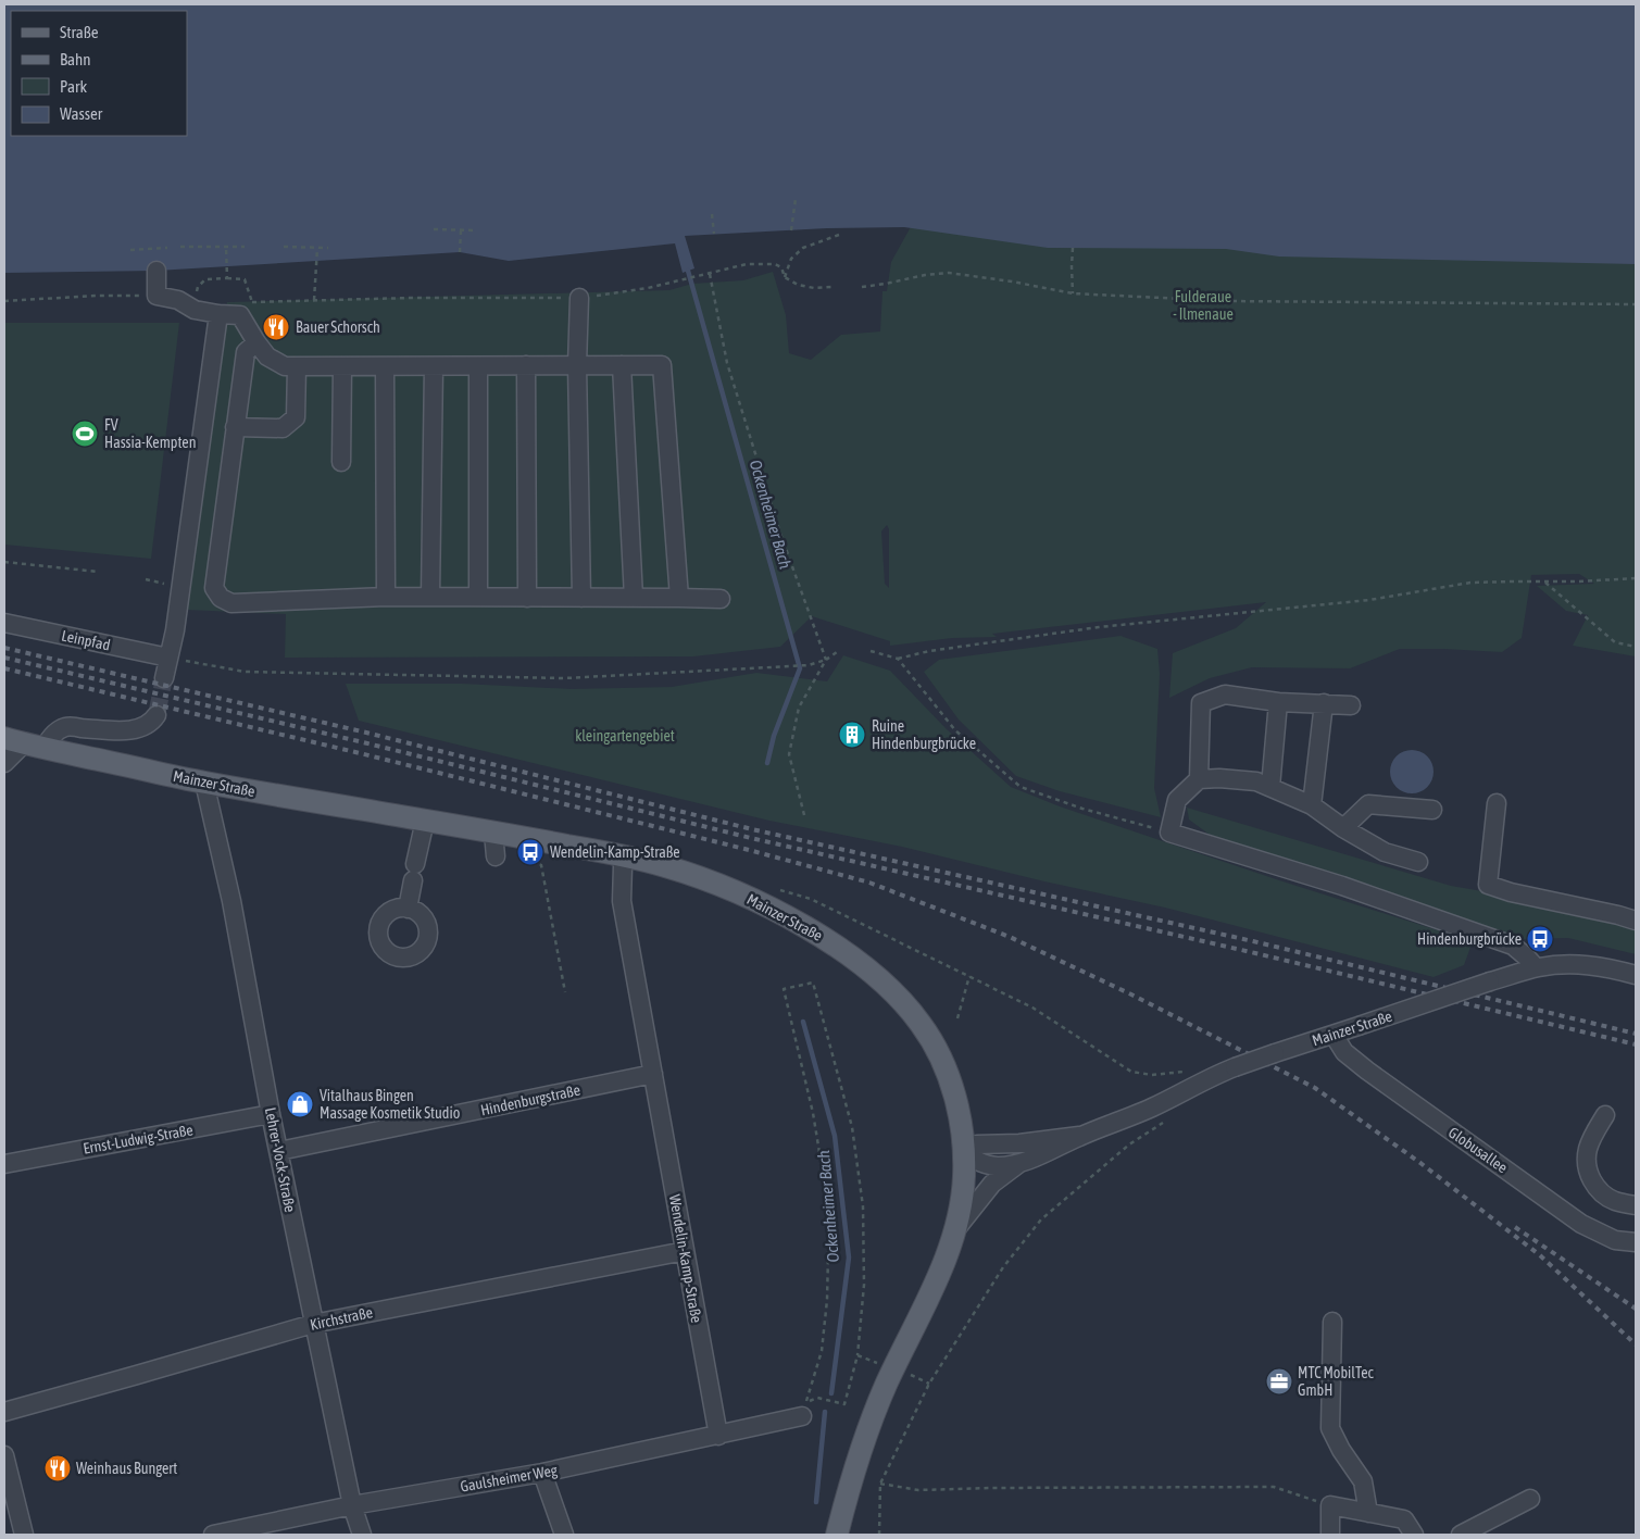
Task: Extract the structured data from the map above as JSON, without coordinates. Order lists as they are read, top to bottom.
{
  "streets": {
    "main road": ["Mainzer Straße"],
    "street": [
      "Leinpfad",
      "Hindenburgstraße",
      "Ernst-Ludwig-Straße",
      "Globusallee",
      "Lehrer-Vock-Straße",
      "Wendelin-Kamp-Straße",
      "Kirchstraße",
      "Gaulsheimer Weg"
    ]
  },
  "crossings": [
    ["Mainzer Straße", "Globusallee"],
    ["Mainzer Straße", "Lehrer-Vock-Straße"],
    ["Mainzer Straße", "Wendelin-Kamp-Straße"],
    ["Hindenburgstraße", "Lehrer-Vock-Straße"],
    ["Hindenburgstraße", "Wendelin-Kamp-Straße"],
    ["Ernst-Ludwig-Straße", "Lehrer-Vock-Straße"],
    ["Lehrer-Vock-Straße", "Kirchstraße"],
    ["Lehrer-Vock-Straße", "Gaulsheimer Weg"],
    ["Wendelin-Kamp-Straße", "Kirchstraße"],
    ["Wendelin-Kamp-Straße", "Gaulsheimer Weg"]
  ],
  "water": ["Ockenheimer Bach"],
  "parks": ["Fulderaue - Ilmenaue", "kleingartengebiet"],
  "places": {
    "restaurant": ["Bauer Schorsch", "Weinhaus Bungert"],
    "sports": ["FV Hassia-Kempten"],
    "building": ["Ruine Hindenburgbrücke"],
    "bus stop": ["Wendelin-Kamp-Straße", "Hindenburgbrücke"],
    "shop": ["Vitalhaus Bingen Massage Kosmetik Studio"],
    "office": ["MTC MobilTec GmbH"]
  },
  "legend": [
    "Straße",
    "Bahn",
    "Park",
    "Wasser"
  ]
}
